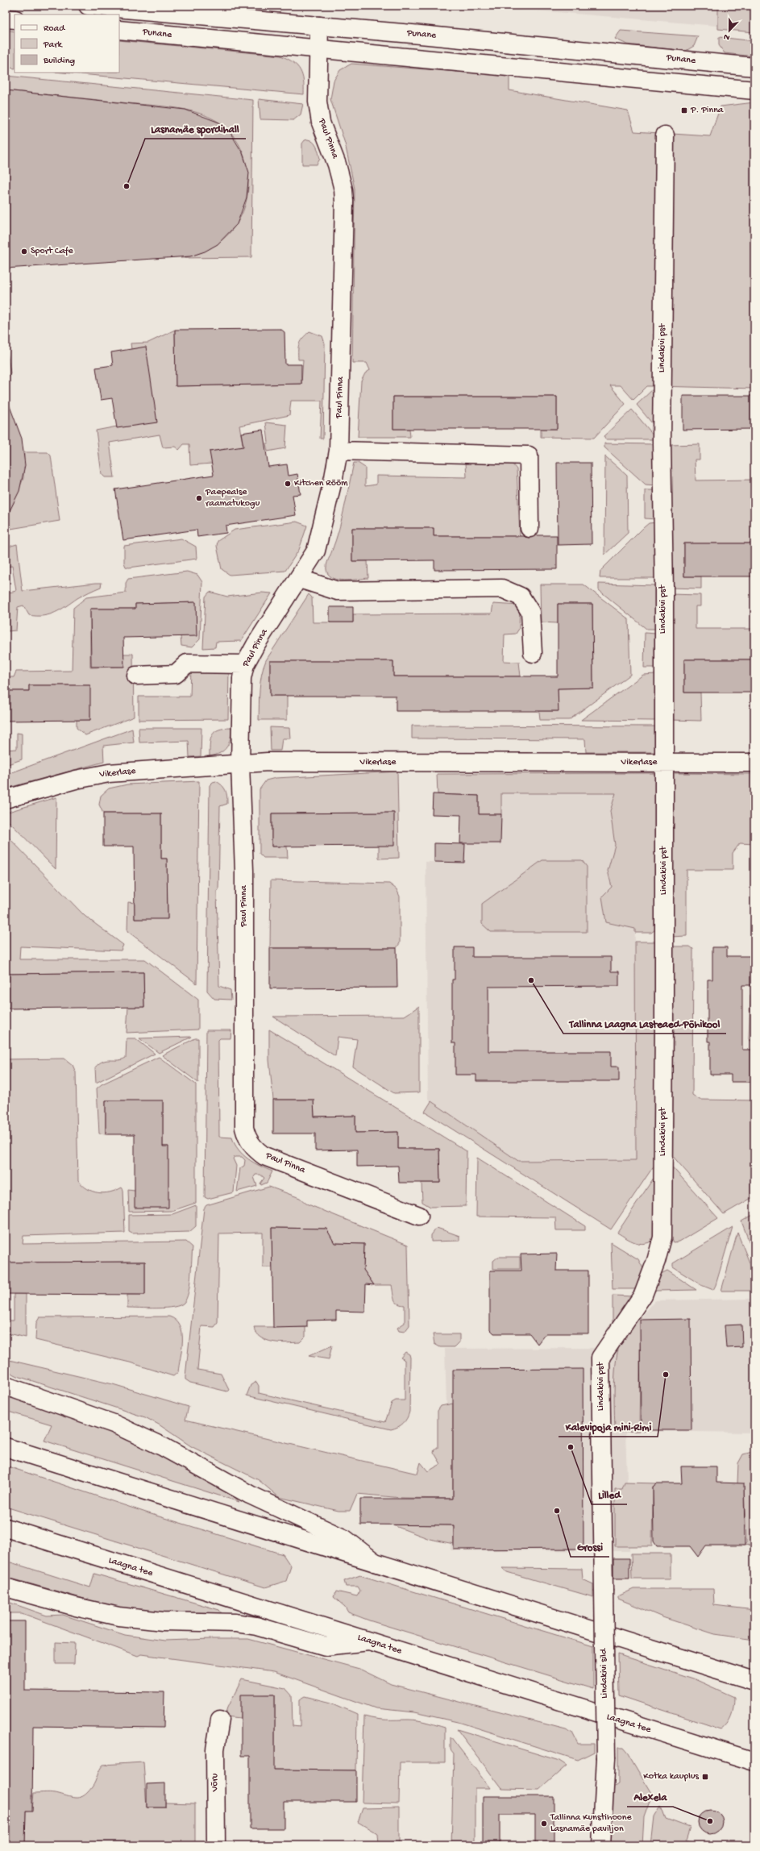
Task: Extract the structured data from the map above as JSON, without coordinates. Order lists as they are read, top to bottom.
{
  "streets": {
    "street": [
      "Punane",
      "Paul Pinna",
      "Lindakivi pst",
      "Vikerlase",
      "Laagna tee",
      "Lindakivi sild",
      "Võru"
    ]
  },
  "crossings": [
    ["Punane", "Paul Pinna"],
    ["Paul Pinna", "Vikerlase"],
    ["Lindakivi pst", "Vikerlase"],
    ["Lindakivi pst", "Lindakivi sild"]
  ],
  "places": {
    "transit": ["P. Pinna", "Kotka kauplus"],
    "other": [
      "Lasnamäe spordihall",
      "Sport Cafe",
      "Kitchen Rõõm",
      "Paepealse raamatukogu",
      "Tallinna Laagna Lasteaed-Põhikool",
      "Kalevipoja mini-Rimi",
      "Lilled",
      "Grossi",
      "Alexela",
      "Tallinna Kunstihoone Lasnamäe paviljon"
    ]
  },
  "legend": ["Road", "Park", "Building"],
  "north": "bottom"
}
